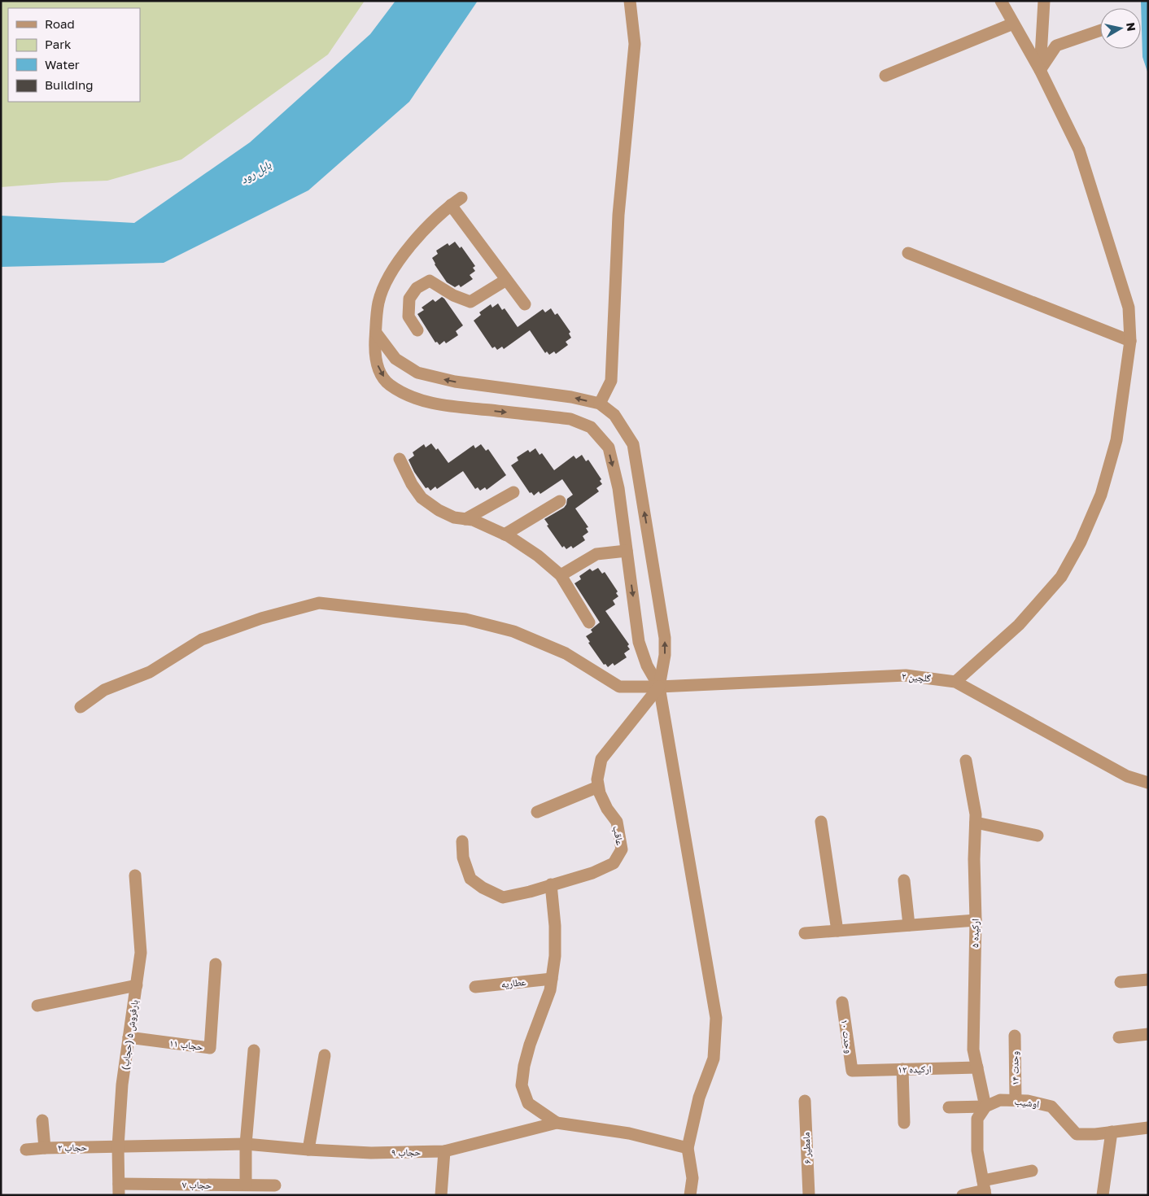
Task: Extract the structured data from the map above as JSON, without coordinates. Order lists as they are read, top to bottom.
{
  "streets": {
    "street": [
      "گلچین ۲",
      "عاقب",
      "ارکیده ۵",
      "عطاریه",
      "بارفروش ۵ (حجاب)",
      "وحدت ۱۰",
      "حجاب ۱۱",
      "وحدت ۱۴",
      "ارکیده ۱۲",
      "اوشیب",
      "حجاب ۲",
      "مامطیر ۶",
      "حجاب ۹",
      "حجاب ۷"
    ]
  },
  "crossings": [
    ["گلچین ۲", "عاقب"],
    ["ارکیده ۵", "ارکیده ۱۲"],
    ["ارکیده ۵", "اوشیب"],
    ["بارفروش ۵ (حجاب)", "حجاب ۱۱"],
    ["بارفروش ۵ (حجاب)", "حجاب ۲"],
    ["بارفروش ۵ (حجاب)", "حجاب ۹"],
    ["بارفروش ۵ (حجاب)", "حجاب ۷"],
    ["وحدت ۱۰", "ارکیده ۱۲"],
    ["وحدت ۱۴", "اوشیب"],
    ["حجاب ۲", "حجاب ۹"]
  ],
  "water": ["بابل رود"],
  "legend": [
    "Road",
    "Park",
    "Water",
    "Building"
  ],
  "north": "right"
}
